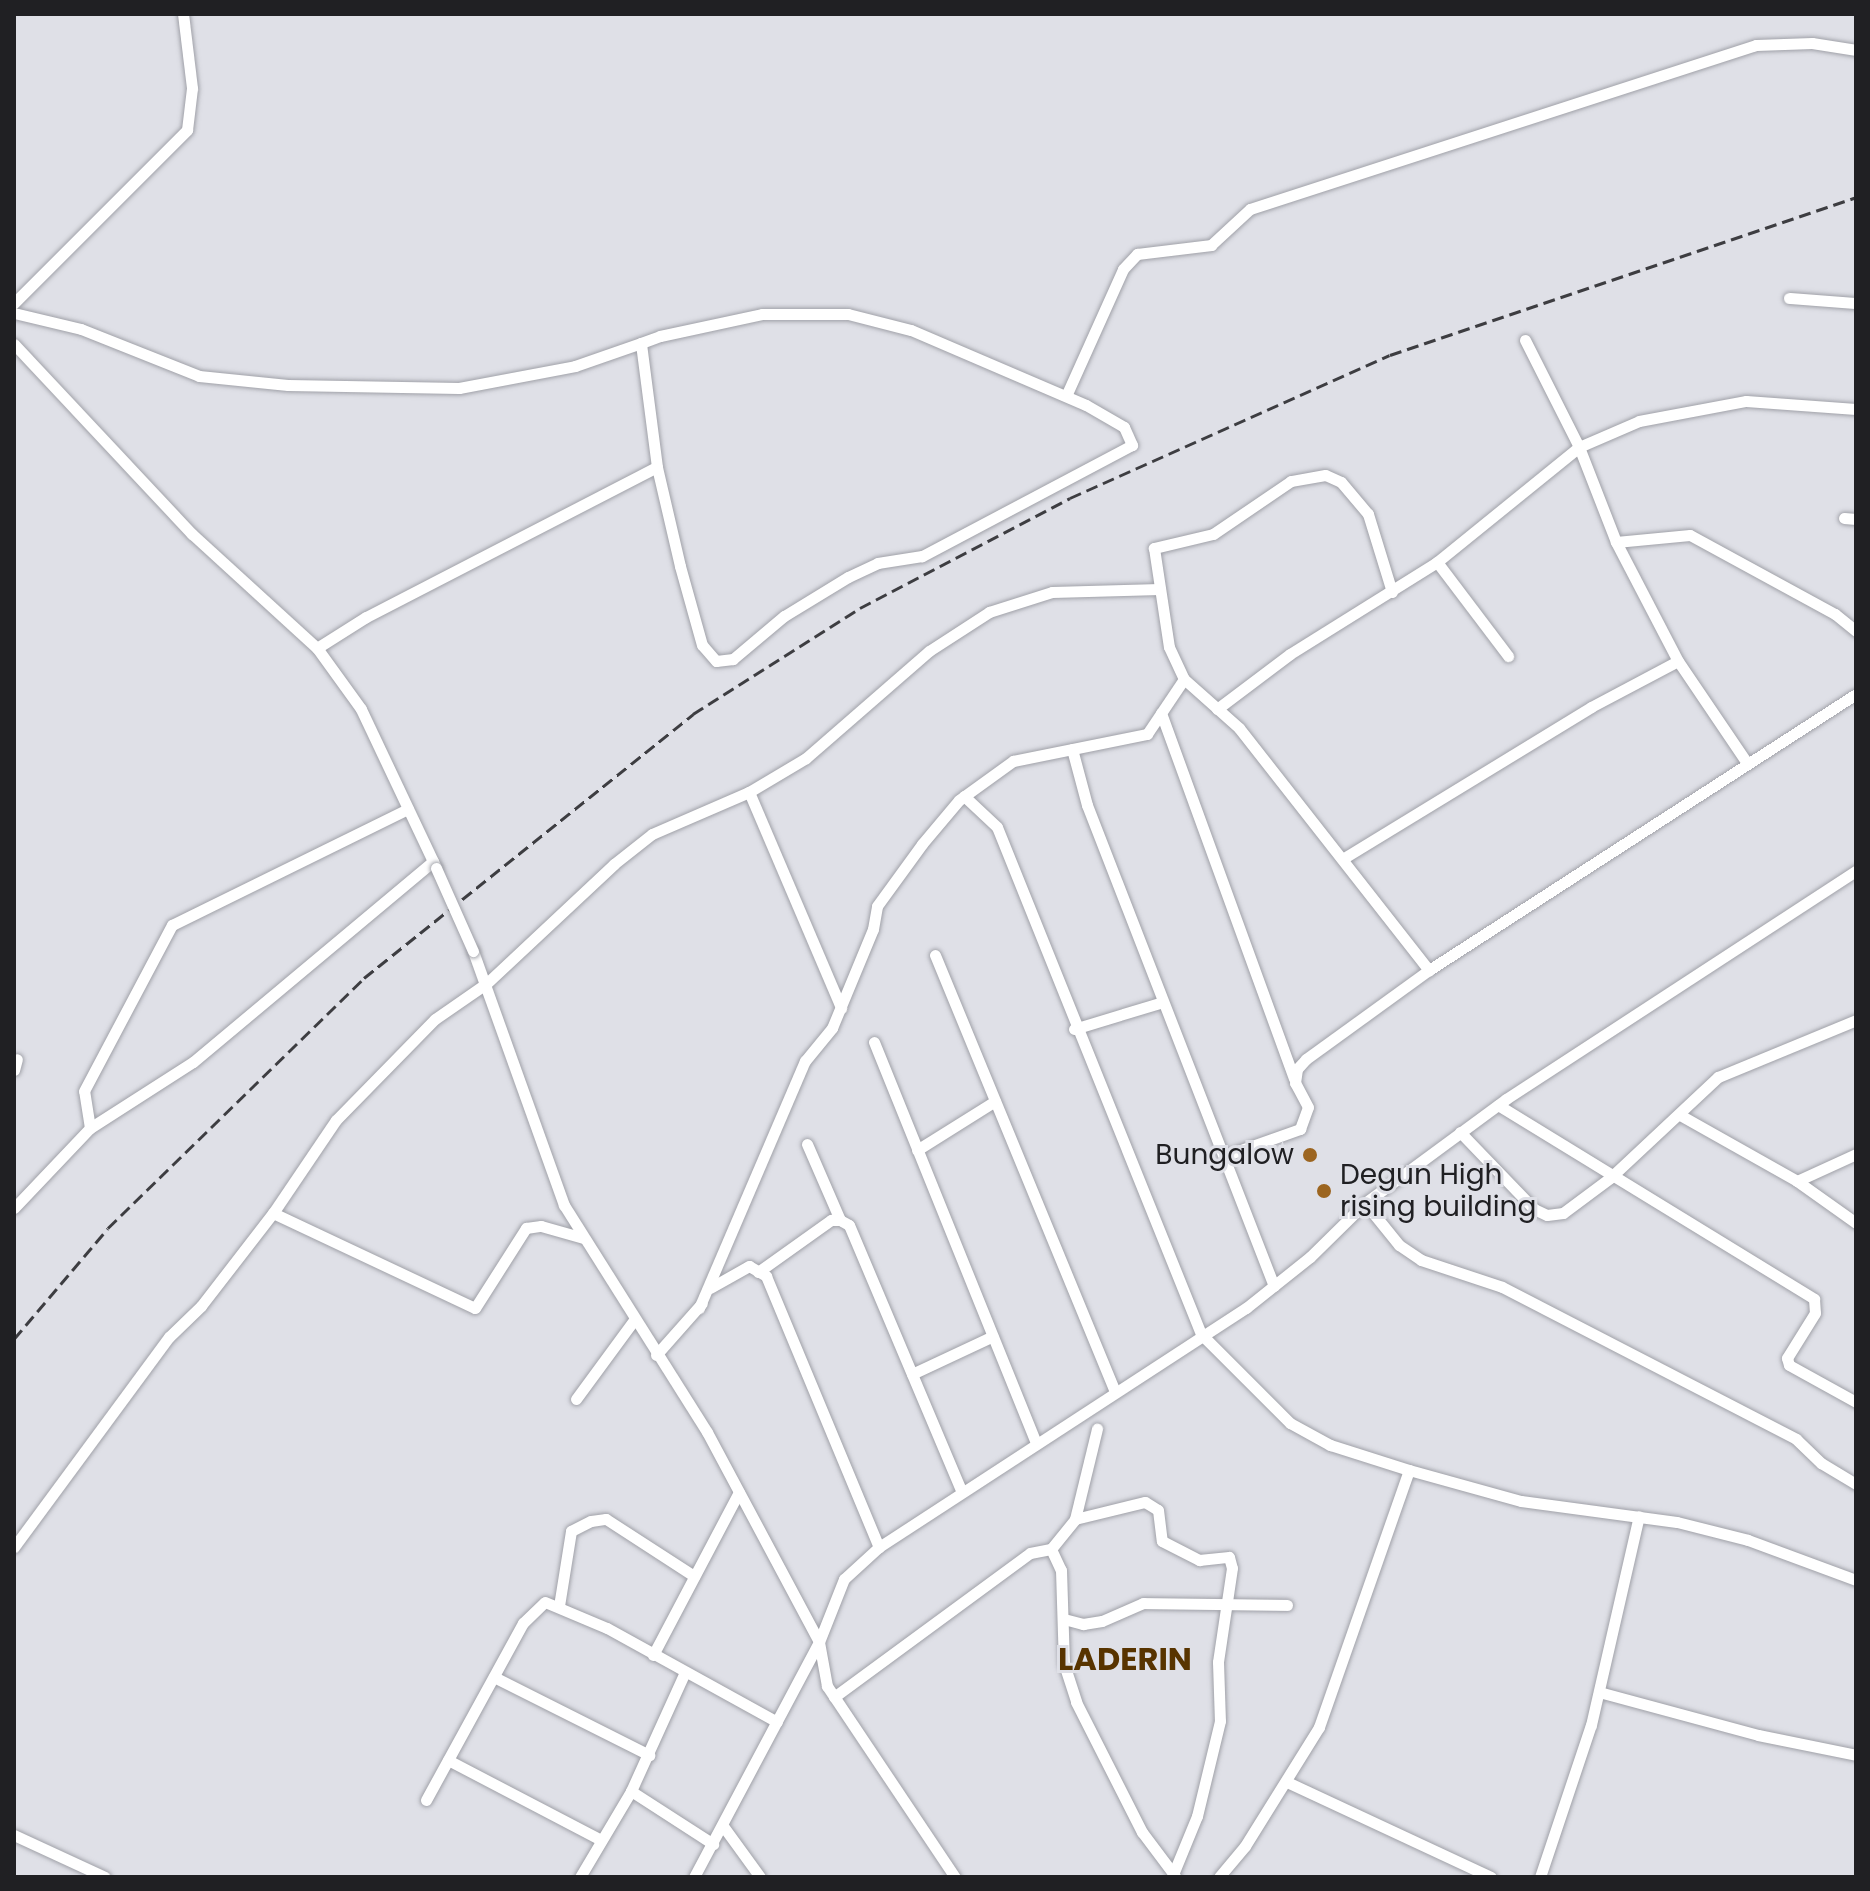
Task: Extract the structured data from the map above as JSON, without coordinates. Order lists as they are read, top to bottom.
{
  "districts": ["LADERIN"],
  "places": ["Bungalow", "Degun High rising building"]
}
